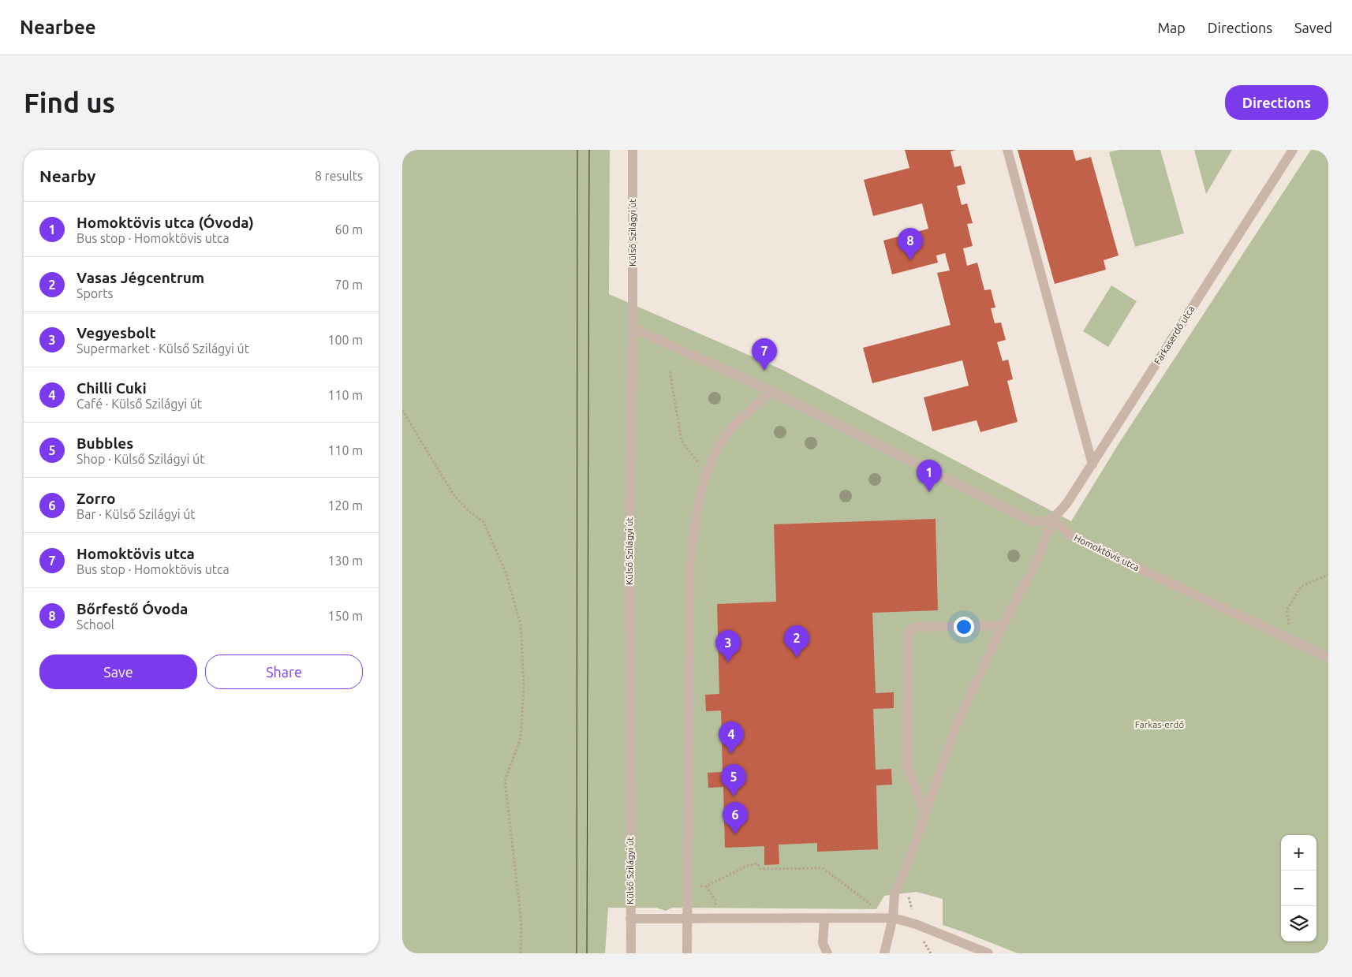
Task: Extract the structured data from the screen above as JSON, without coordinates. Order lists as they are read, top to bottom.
{
  "streets": {
    "street": ["Külső Szilágyi út", "Farkaserdő utca", "Homoktövis utca"]
  },
  "crossings": [
    ["Farkaserdő utca", "Homoktövis utca"]
  ],
  "parks": ["Farkas-erdő"],
  "page": {
    "header": "Nearbee",
    "nav": ["Map", "Directions", "Saved"],
    "buttons": [
      "Directions",
      ["Save", "Share"]
    ],
    "title": "Find us",
    "heading": ["Nearby", "8 results"],
    "list": [
      {
        "mark": "1",
        "name": "Homoktövis utca (Óvoda)",
        "note": "Bus stop · Homoktövis utca",
        "value": "60 m"
      },
      {
        "mark": "2",
        "name": "Vasas Jégcentrum",
        "note": "Sports",
        "value": "70 m"
      },
      {
        "mark": "3",
        "name": "Vegyesbolt",
        "note": "Supermarket · Külső Szilágyi út",
        "value": "100 m"
      },
      {
        "mark": "4",
        "name": "Chilli Cuki",
        "note": "Café · Külső Szilágyi út",
        "value": "110 m"
      },
      {
        "mark": "5",
        "name": "Bubbles",
        "note": "Shop · Külső Szilágyi út",
        "value": "110 m"
      },
      {
        "mark": "6",
        "name": "Zorro",
        "note": "Bar · Külső Szilágyi út",
        "value": "120 m"
      },
      {
        "mark": "7",
        "name": "Homoktövis utca",
        "note": "Bus stop · Homoktövis utca",
        "value": "130 m"
      },
      {
        "mark": "8",
        "name": "Bőrfestő Óvoda",
        "note": "School",
        "value": "150 m"
      }
    ],
    "pins": [
      "8",
      "7",
      "1",
      "2",
      "3",
      "4",
      "5",
      "6"
    ],
    "map_buttons": ["+", "−"]
  }
}
